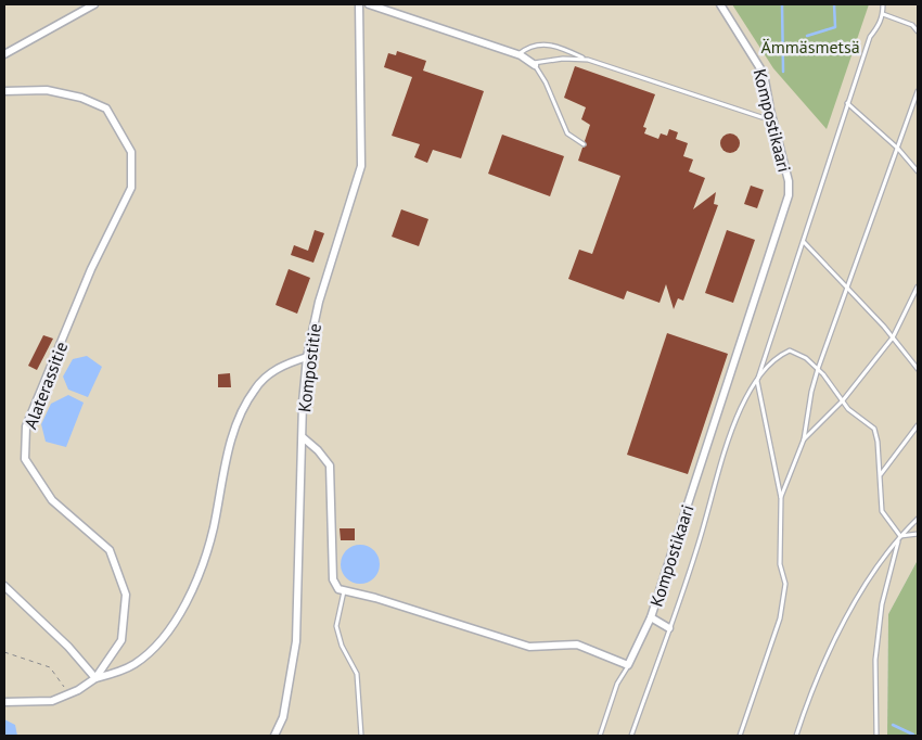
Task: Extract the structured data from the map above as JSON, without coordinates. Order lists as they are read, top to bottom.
{
  "streets": {
    "street": ["Kompostikaari", "Kompostitie", "Alaterassitie"]
  },
  "parks": ["Ämmäsmetsä"]
}
